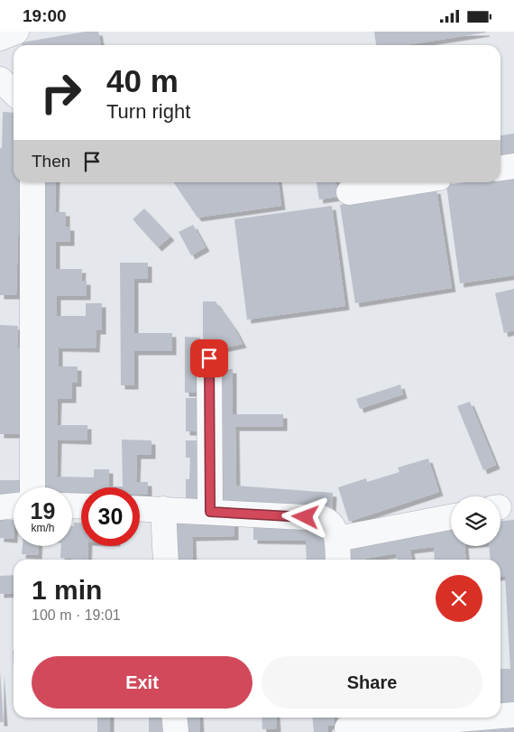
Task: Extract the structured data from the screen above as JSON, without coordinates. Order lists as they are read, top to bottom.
{
  "page": {
    "status": "19:00",
    "turn": ["40 m", "Turn right"],
    "then": "Then",
    "speed": "19 km/h",
    "limit": "30",
    "heading": ["1 min", "100 m · 19:01"],
    "buttons": ["Exit", "Share"]
  }
}
